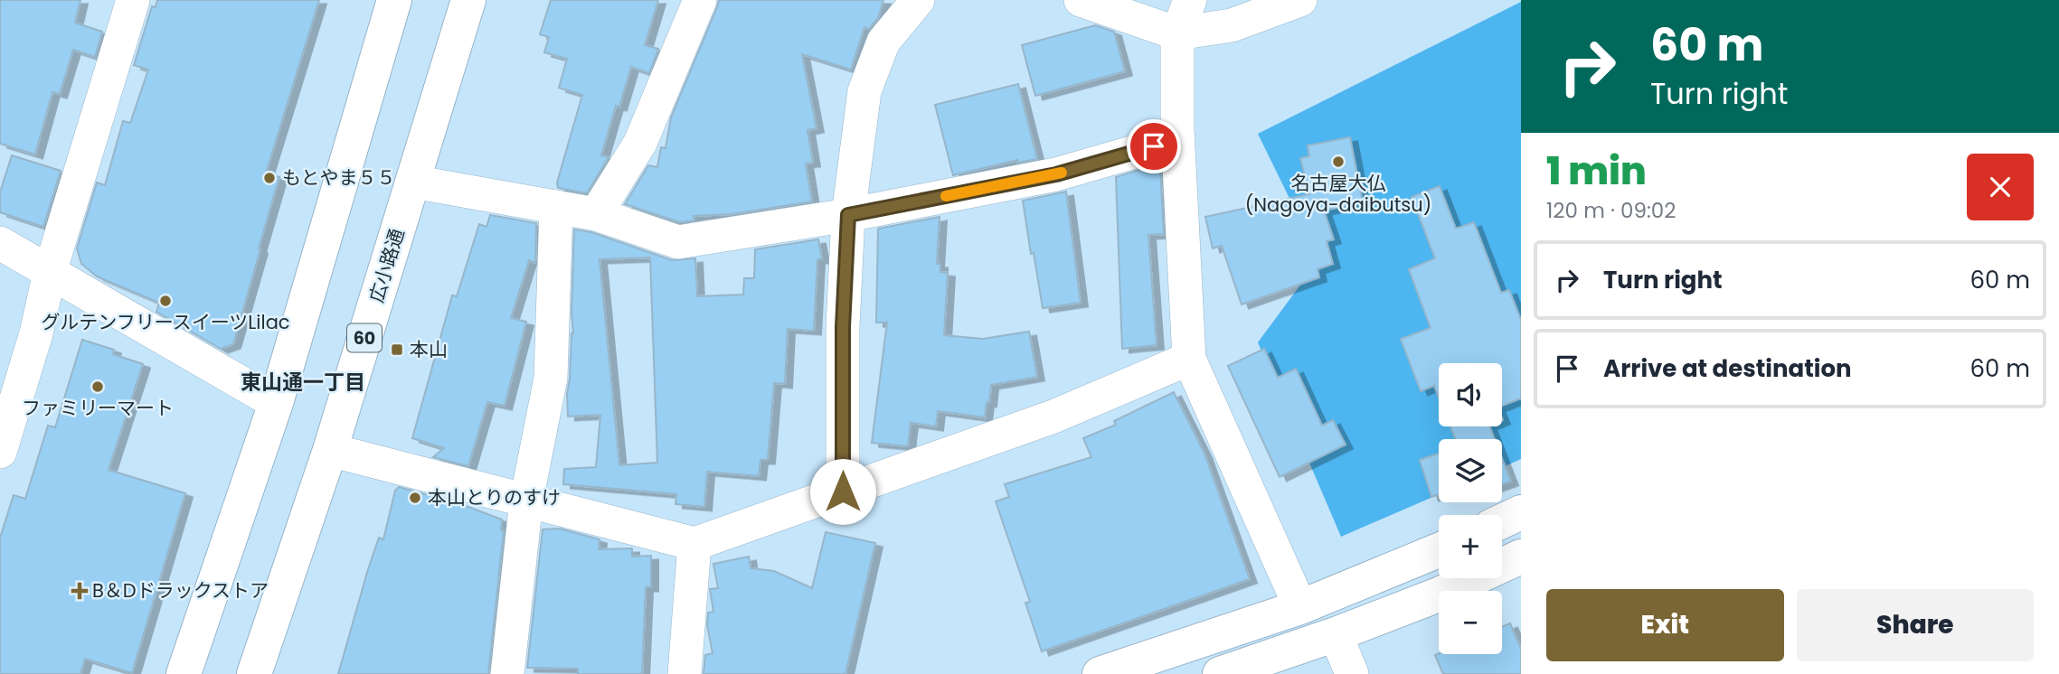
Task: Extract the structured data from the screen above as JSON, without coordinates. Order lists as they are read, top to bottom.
{
  "streets": {
    "main road": ["広小路通", "60"]
  },
  "districts": ["東山通一丁目"],
  "places": {
    "other": [
      "名古屋大仏 (Nagoya-daibutsu)",
      "もとやま５５",
      "グルテンフリースイーツLilac",
      "ファミリーマート",
      "本山とりのすけ"
    ],
    "transit": ["本山"],
    "health": ["B＆Dドラックストア"]
  },
  "page": {
    "turn": ["60 m", "Turn right"],
    "heading": ["1 min", "120 m · 09:02"],
    "list": [
      {
        "name": "Turn right",
        "value": "60 m"
      },
      {
        "name": "Arrive at destination",
        "value": "60 m"
      }
    ],
    "map_buttons": ["+", "−"],
    "buttons": ["Exit", "Share"]
  }
}
